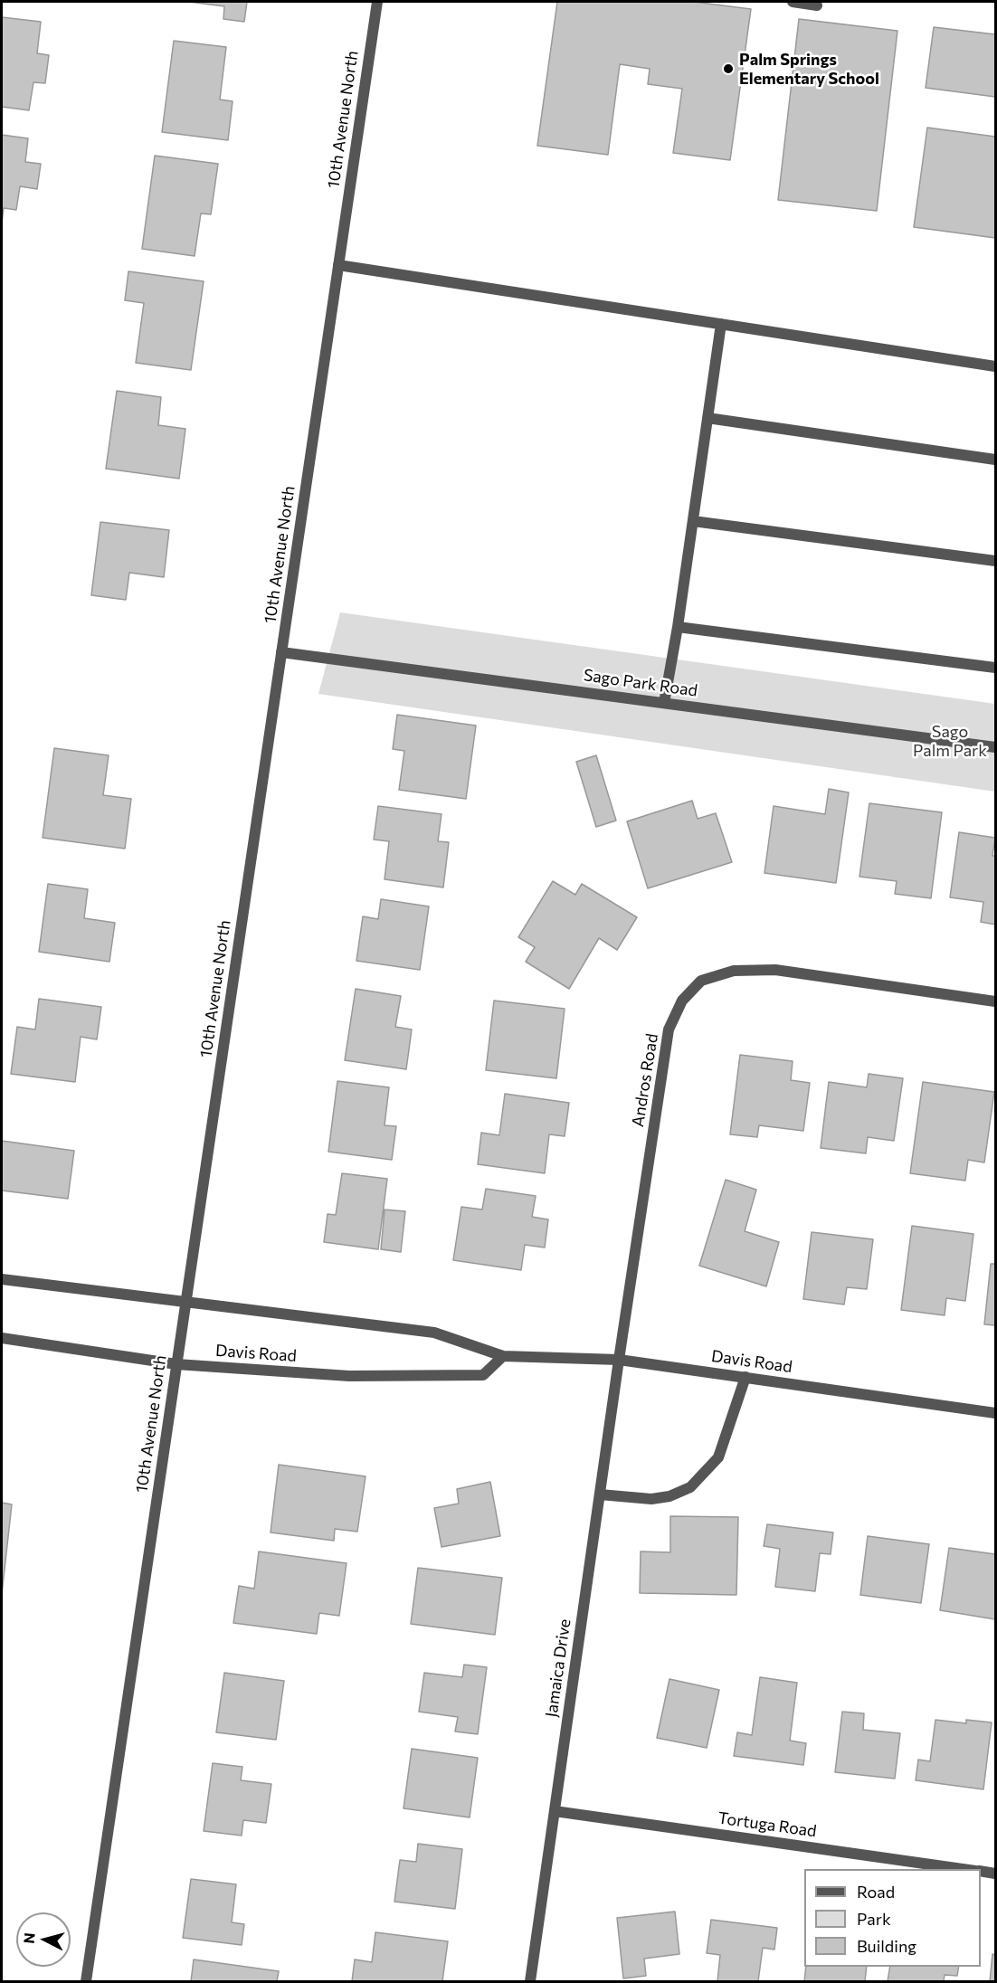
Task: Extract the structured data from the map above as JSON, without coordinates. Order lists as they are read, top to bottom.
{
  "streets": {
    "street": [
      "10th Avenue North",
      "Sago Park Road",
      "Andros Road",
      "Davis Road",
      "Jamaica Drive",
      "Tortuga Road"
    ]
  },
  "crossings": [
    ["10th Avenue North", "Sago Park Road"],
    ["10th Avenue North", "Davis Road"],
    ["Andros Road", "Davis Road"],
    ["Andros Road", "Jamaica Drive"],
    ["Davis Road", "Jamaica Drive"],
    ["Jamaica Drive", "Tortuga Road"]
  ],
  "parks": ["Sago Palm Park"],
  "places": ["Palm Springs Elementary School"],
  "legend": ["Road", "Park", "Building"],
  "north": "left"
}
